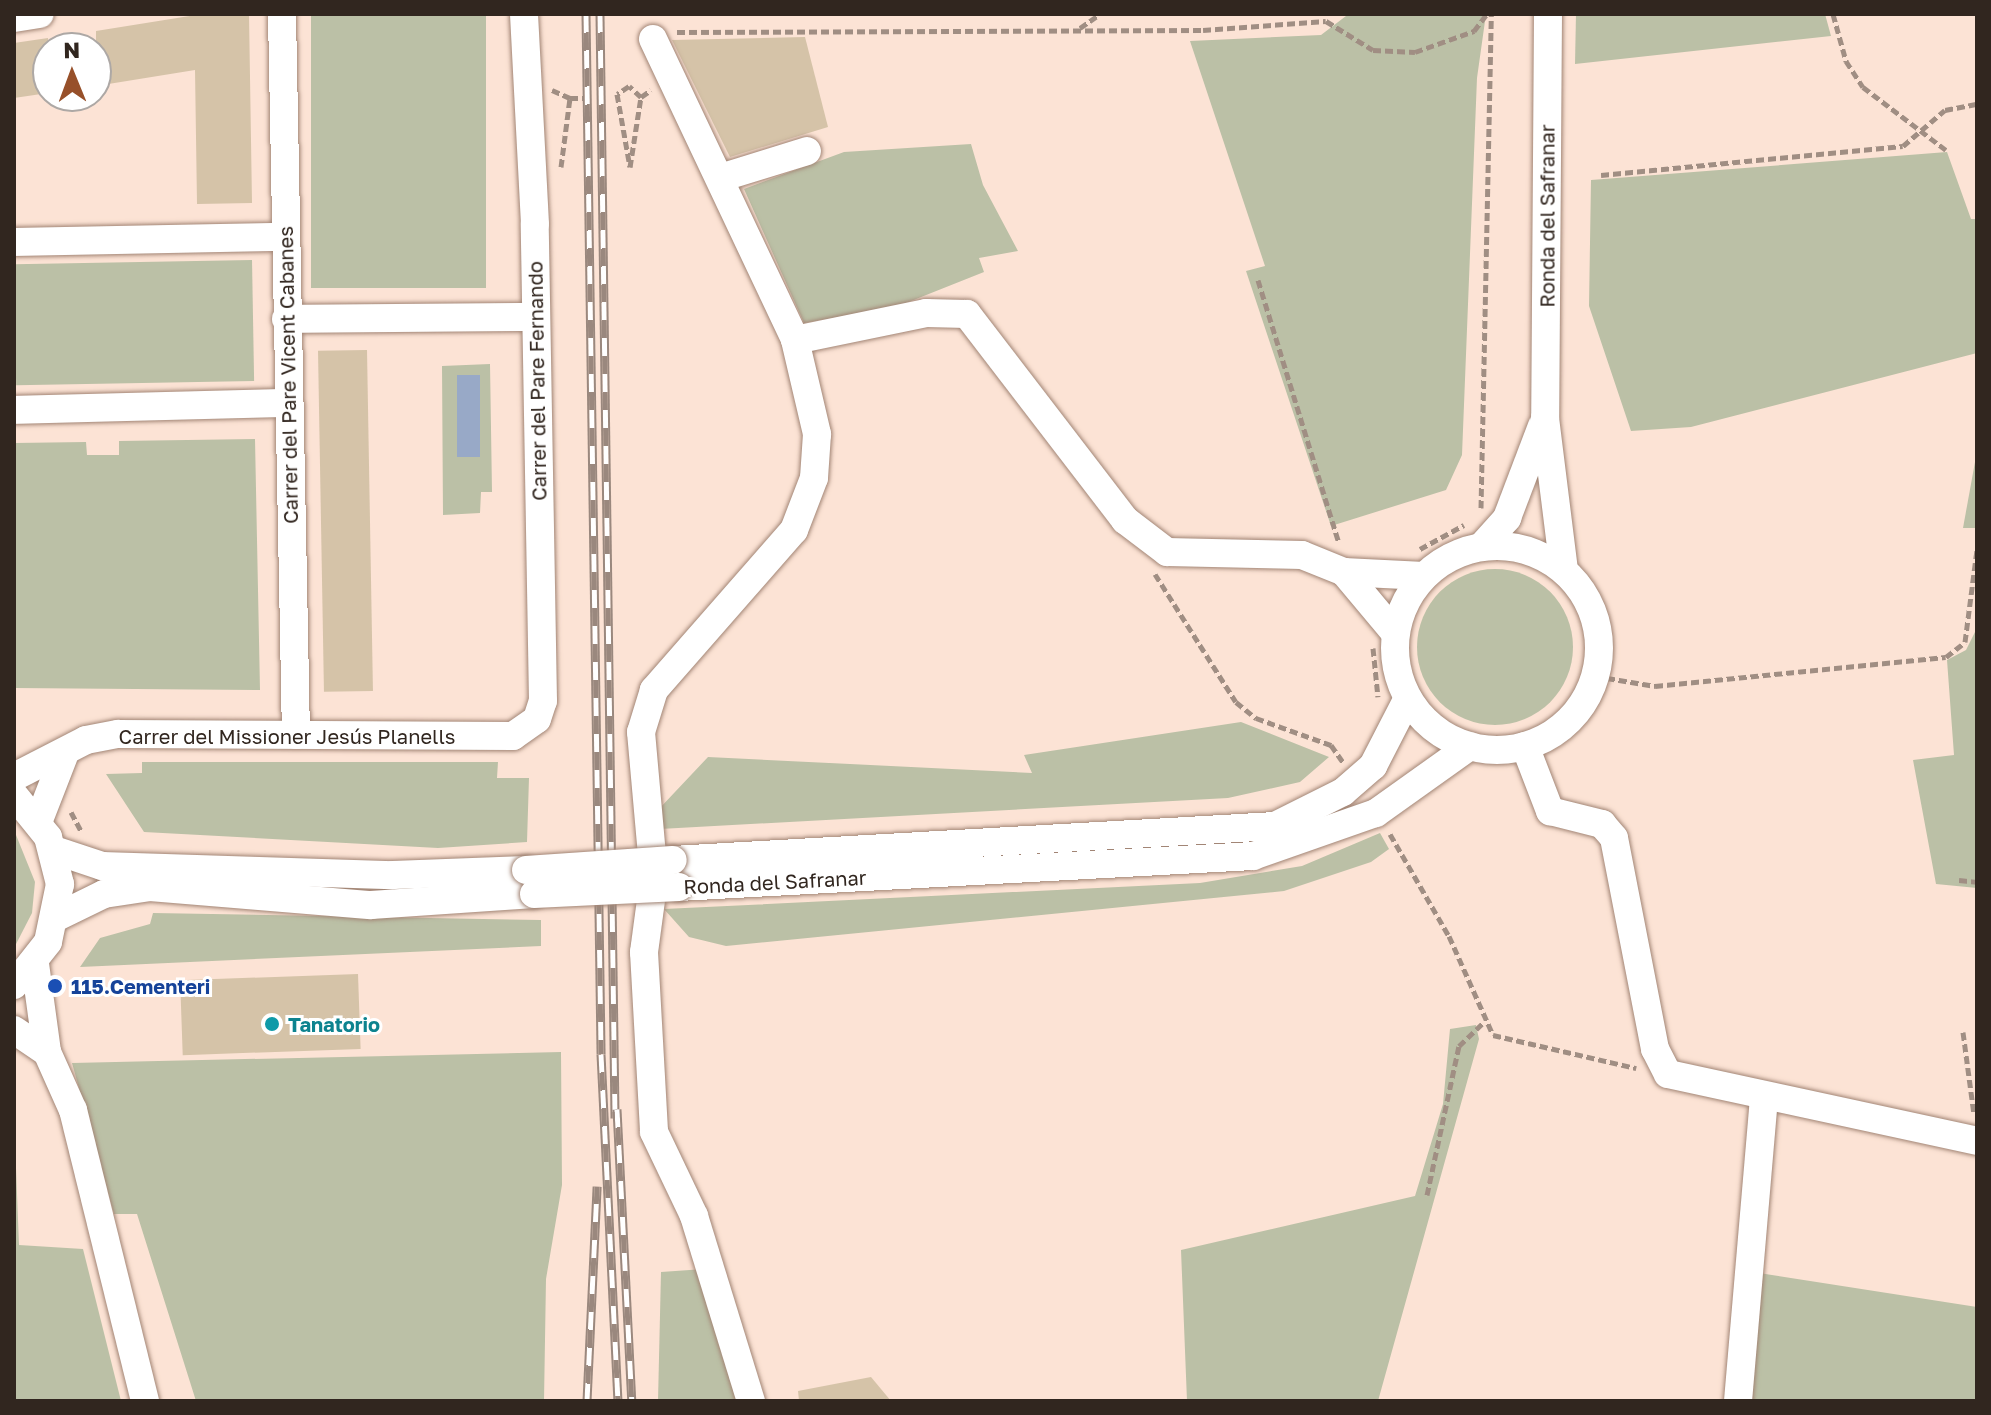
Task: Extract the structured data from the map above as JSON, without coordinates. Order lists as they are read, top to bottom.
{
  "streets": {
    "street": [
      "Ronda del Safranar",
      "Carrer del Pare Vicent Cabanes",
      "Carrer del Pare Fernando",
      "Carrer del Missioner Jesús Planells"
    ]
  },
  "crossings": [
    ["Carrer del Pare Vicent Cabanes", "Carrer del Missioner Jesús Planells"],
    ["Carrer del Pare Fernando", "Carrer del Missioner Jesús Planells"]
  ],
  "places": ["115.Cementeri", "Tanatorio"],
  "north": "top"
}
